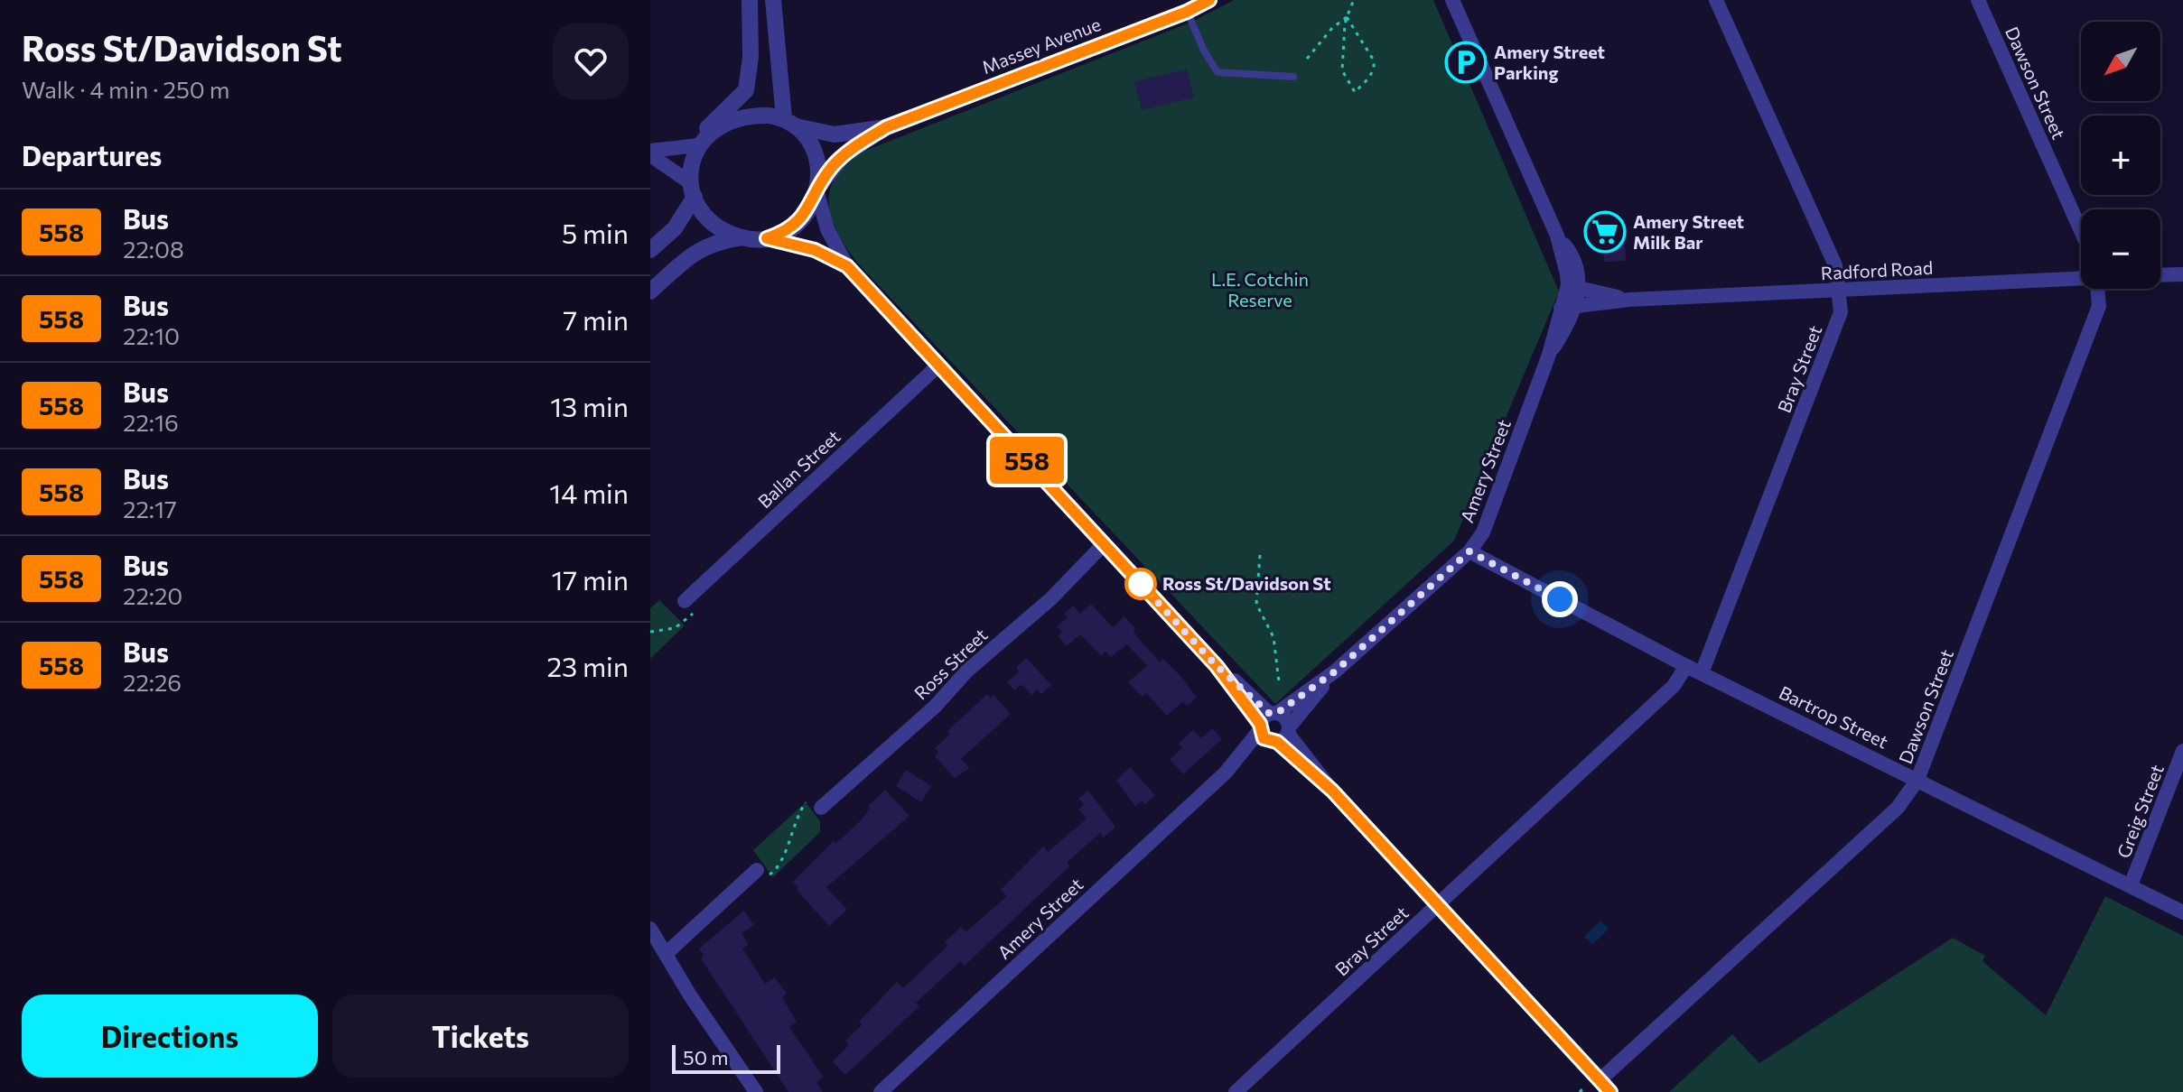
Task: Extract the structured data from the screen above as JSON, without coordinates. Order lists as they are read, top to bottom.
{
  "streets": {
    "street": [
      "Massey Avenue",
      "Dawson Street",
      "Radford Road",
      "Bray Street",
      "Ballan Street",
      "Amery Street",
      "Ross Street",
      "Bartrop Street",
      "Greig Street"
    ]
  },
  "crossings": [
    ["Dawson Street", "Bartrop Street"],
    ["Radford Road", "Bray Street"],
    ["Radford Road", "Amery Street"],
    ["Bray Street", "Bartrop Street"],
    ["Amery Street", "Bartrop Street"],
    ["Bartrop Street", "Greig Street"]
  ],
  "parks": ["L.E. Cotchin Reserve"],
  "places": {
    "parking": ["Amery Street Parking"],
    "supermarket": ["Amery Street Milk Bar"],
    "other": ["Ross St/Davidson St"]
  },
  "lines": ["bus line 558"],
  "scale_bar": "50 m",
  "north": "bottom left",
  "page": {
    "heading": [
      ["Ross St/Davidson St", "Walk · 4 min · 250 m"],
      "Departures"
    ],
    "on_map": "558",
    "map_buttons": ["+", "−"],
    "list": [
      {
        "mark": "558",
        "name": "Bus",
        "note": "22:08",
        "value": "5 min"
      },
      {
        "mark": "558",
        "name": "Bus",
        "note": "22:10",
        "value": "7 min"
      },
      {
        "mark": "558",
        "name": "Bus",
        "note": "22:16",
        "value": "13 min"
      },
      {
        "mark": "558",
        "name": "Bus",
        "note": "22:17",
        "value": "14 min"
      },
      {
        "mark": "558",
        "name": "Bus",
        "note": "22:20",
        "value": "17 min"
      },
      {
        "mark": "558",
        "name": "Bus",
        "note": "22:26",
        "value": "23 min"
      }
    ],
    "buttons": ["Directions", "Tickets"],
    "scale": "50 m"
  }
}
